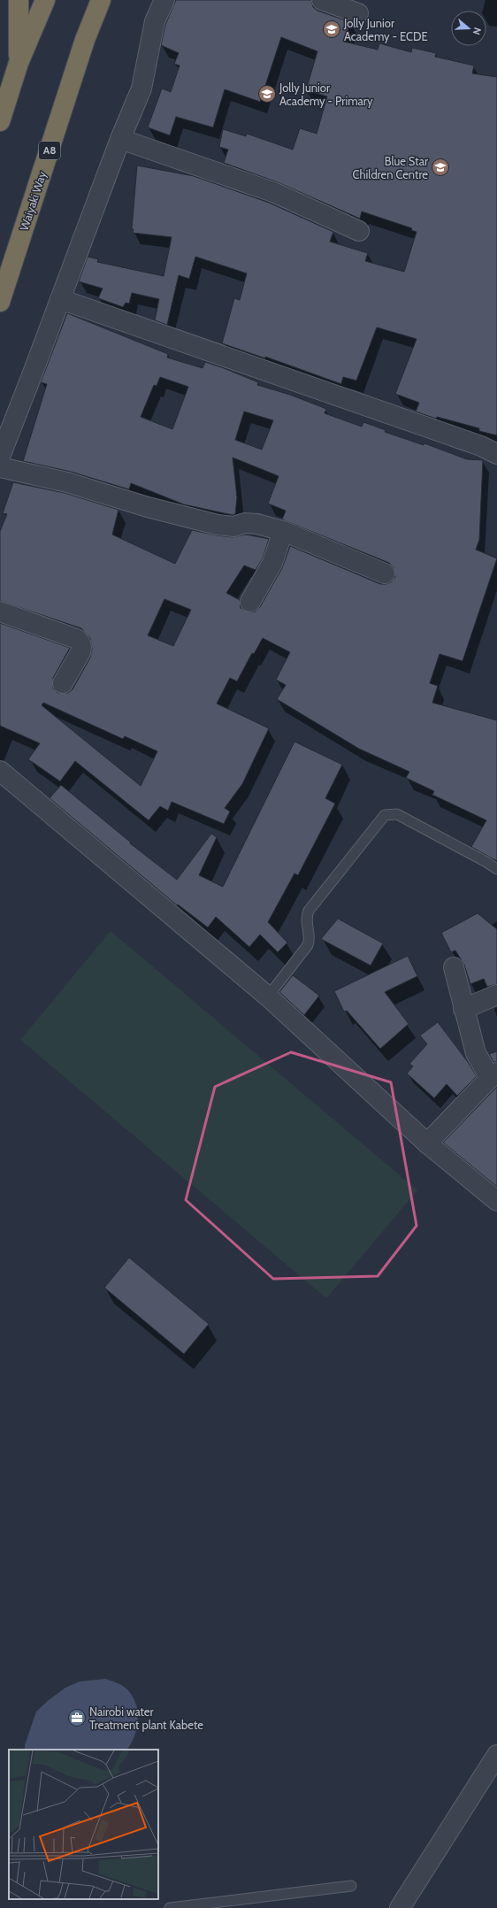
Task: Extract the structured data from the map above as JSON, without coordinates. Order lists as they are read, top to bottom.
{
  "streets": {
    "highway": ["A8", "Waiyaki Way"]
  },
  "places": {
    "school or university": ["Jolly Junior Academy - ECDE", "Jolly Junior Academy - Primary", "Blue Star Children Centre"],
    "office": ["Nairobi water Treatment plant Kabete"]
  },
  "north": "right"
}
